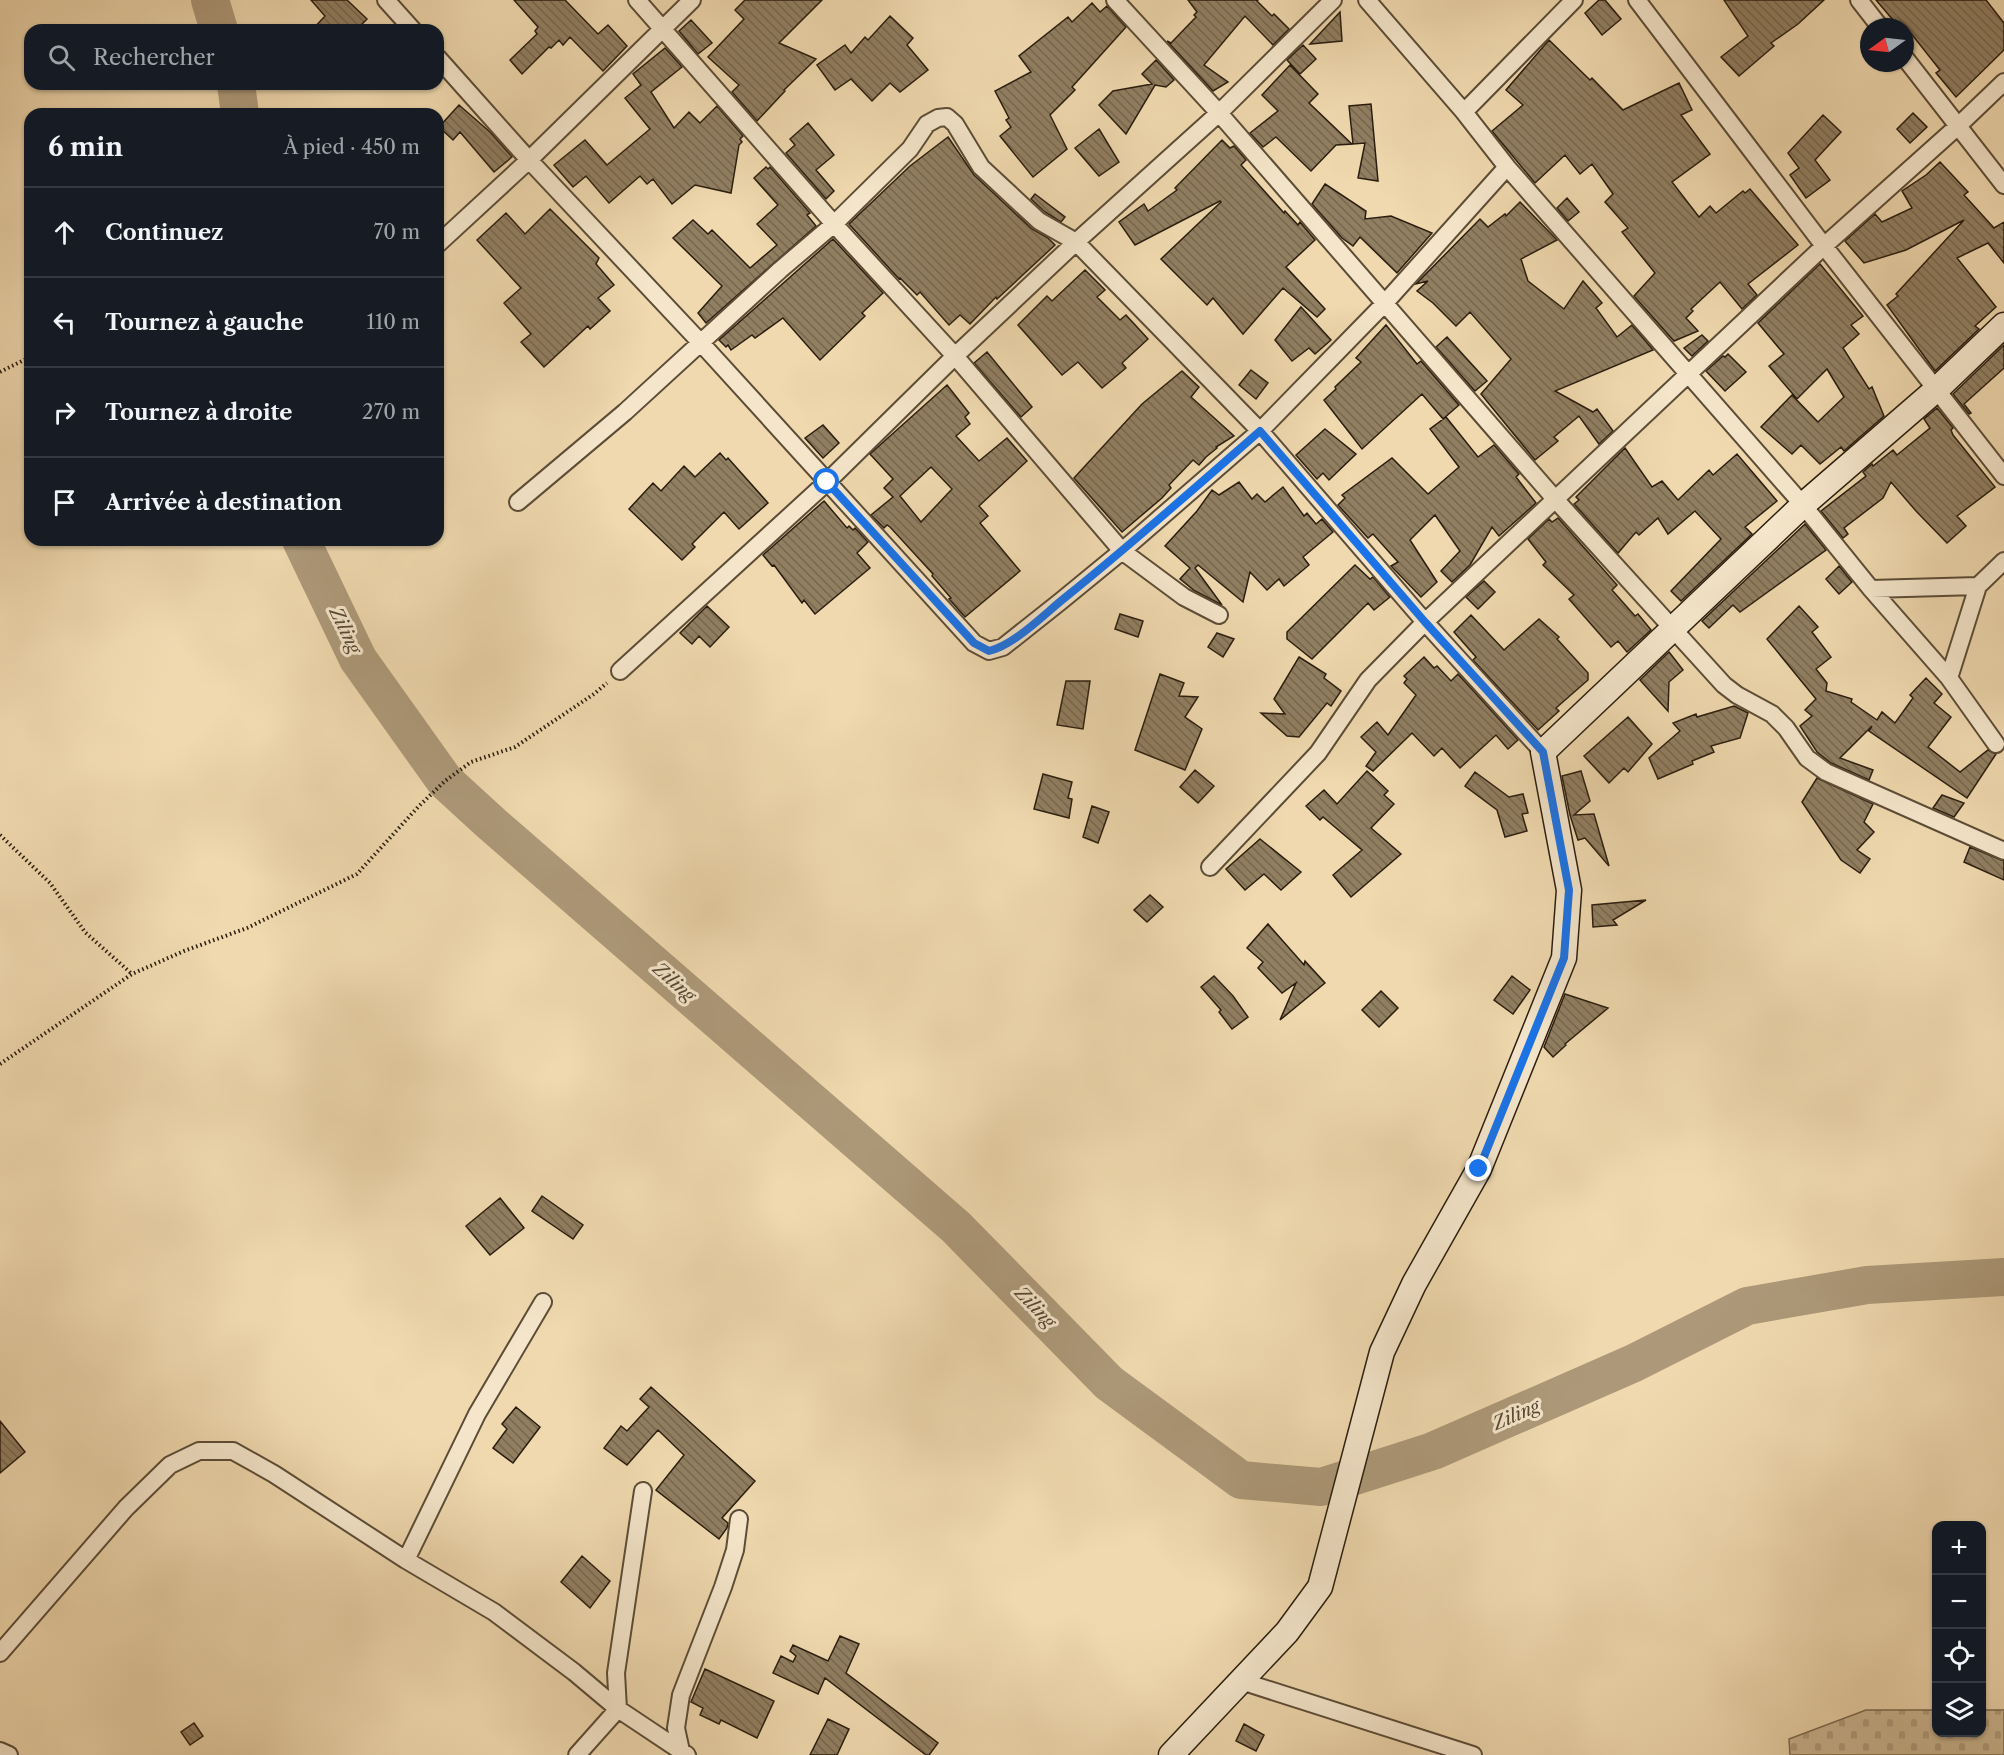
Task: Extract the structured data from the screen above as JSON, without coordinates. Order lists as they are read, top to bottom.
{
  "water": ["Ziling"],
  "north": "left",
  "page": {
    "search": "Rechercher",
    "heading": ["6 min", "À pied · 450 m"],
    "list": [
      ["Continuez", "70 m"],
      ["Tournez à gauche", "110 m"],
      ["Tournez à droite", "270 m"],
      "Arrivée à destination"
    ],
    "map_buttons": ["+", "−"]
  }
}
